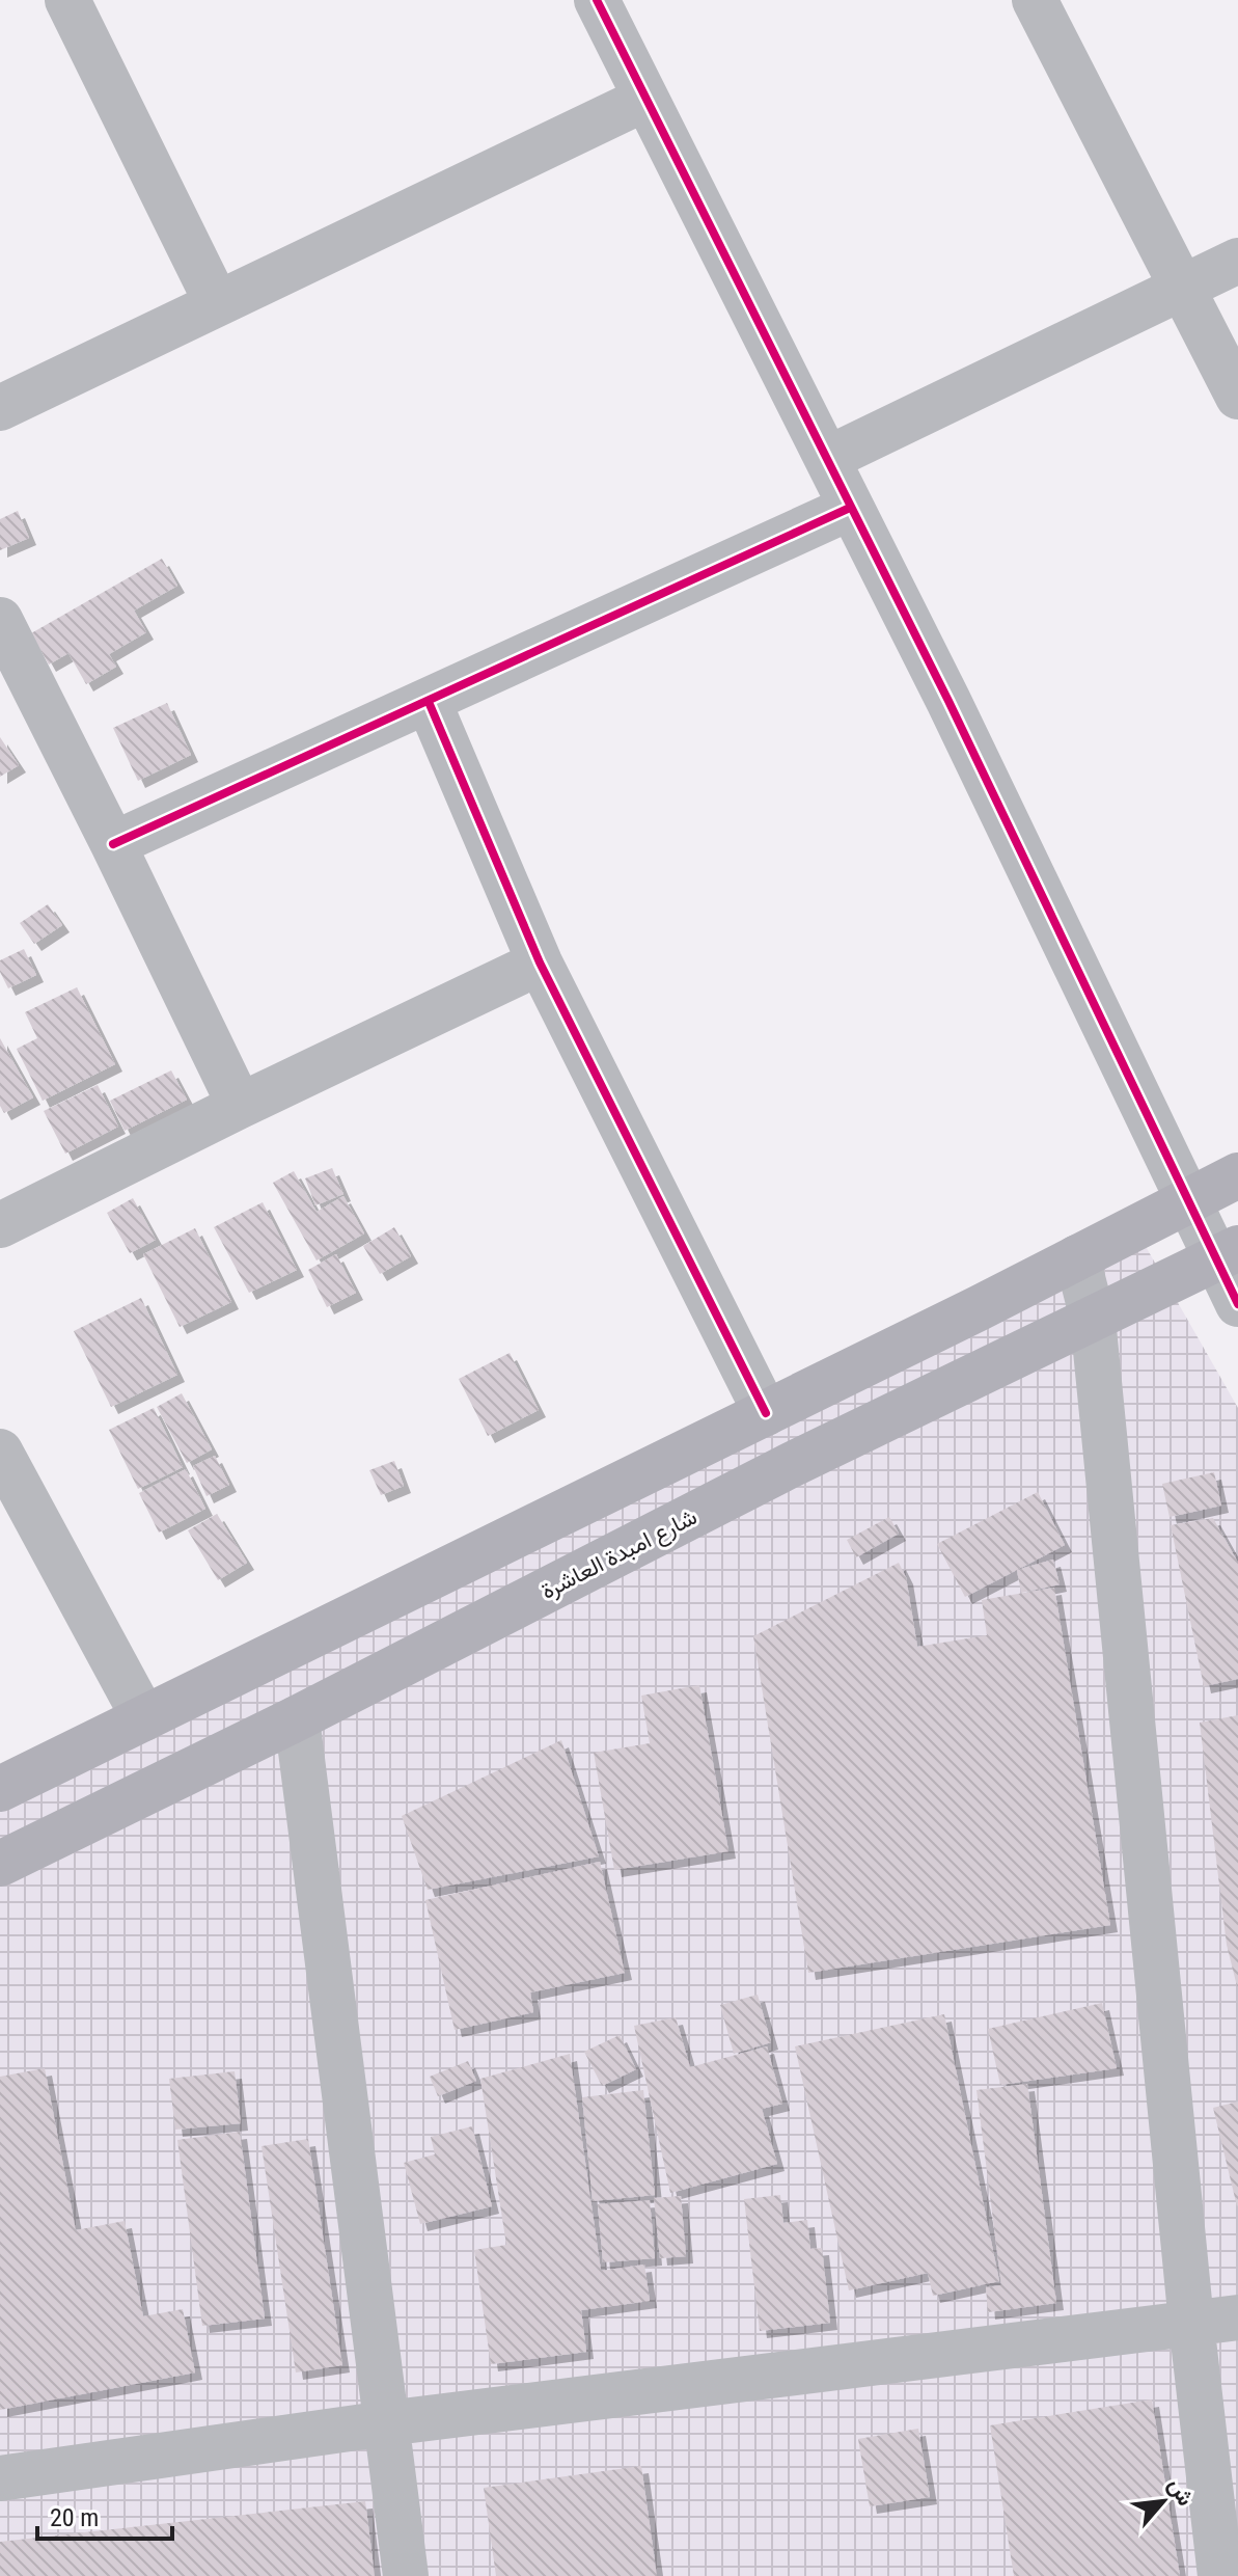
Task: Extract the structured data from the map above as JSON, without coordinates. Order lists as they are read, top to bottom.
{
  "streets": {
    "main road": ["شارع امبدة العاشرة"]
  },
  "scale_bar": "20 m",
  "north": "top right"
}
